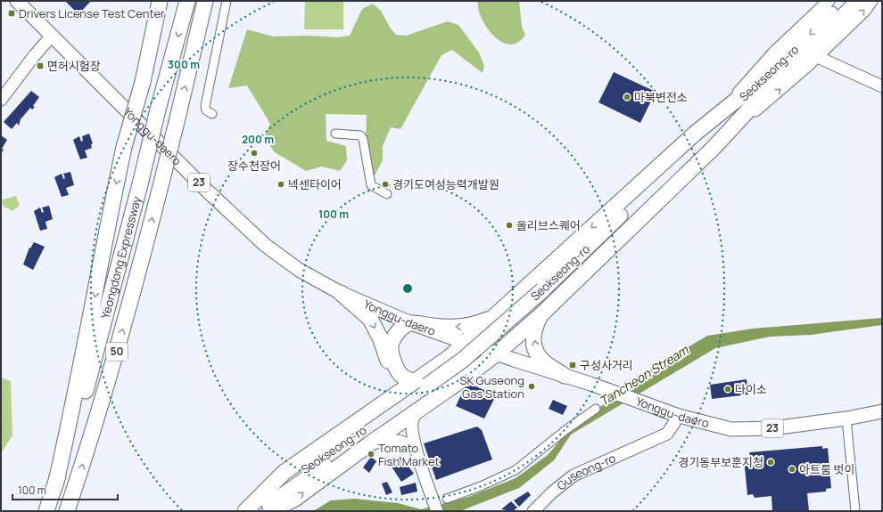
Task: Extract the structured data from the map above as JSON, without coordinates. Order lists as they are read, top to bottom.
{
  "streets": {
    "highway": ["Seokseong-ro", "Yeongdong Expressway", "50"],
    "main road": ["Yonggu-daero", "23"],
    "street": ["Guseong-ro"]
  },
  "crossings": [
    ["Yonggu-daero", "Guseong-ro"]
  ],
  "water": ["Tancheon Stream"],
  "places": {
    "transit": ["Drivers License Test Center", "면허시험장", "구성사거리"],
    "other": [
      "마북변전소",
      "장수천장어",
      "넥센타이어",
      "경기도여성능력개발원",
      "올리브스퀘어",
      "SK Guseong Gas Station",
      "다이소",
      "Tomato Fish Market",
      "경기동부보훈지청",
      "아트룸 벗이"
    ]
  },
  "scale_bar": "100 m",
  "rings": ["300 m", "200 m", "100 m"]
}
